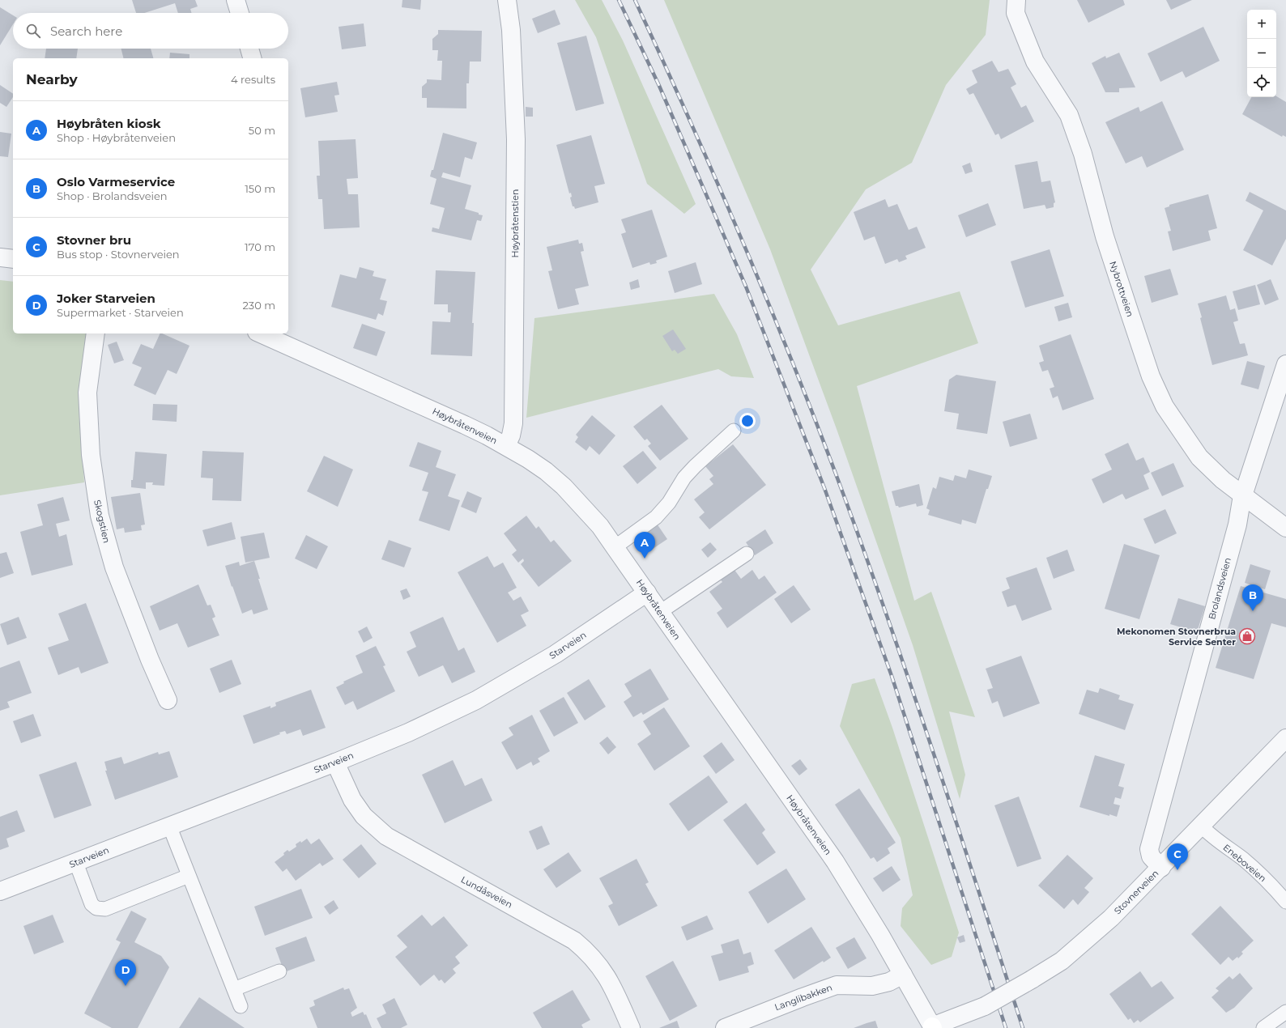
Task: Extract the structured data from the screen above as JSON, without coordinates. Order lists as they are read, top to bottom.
{
  "streets": {
    "street": [
      "Høybråtenstien",
      "Nybrottveien",
      "Høybråtenveien",
      "Skogstien",
      "Brolandsveien",
      "Starveien",
      "Lundåsveien",
      "Stovnerveien",
      "Langlibakken"
    ],
    "lane": ["Eneboveien"]
  },
  "crossings": [
    ["Høybråtenstien", "Høybråtenveien"],
    ["Nybrottveien", "Brolandsveien"],
    ["Høybråtenveien", "Starveien"],
    ["Høybråtenveien", "Stovnerveien"],
    ["Høybråtenveien", "Langlibakken"],
    ["Brolandsveien", "Stovnerveien"],
    ["Starveien", "Lundåsveien"],
    ["Eneboveien", "Stovnerveien"]
  ],
  "places": {
    "shop": ["Mekonomen Stovnerbrua Service Senter"]
  },
  "page": {
    "map_buttons": ["+", "−"],
    "search": "Search here",
    "heading": ["Nearby", "4 results"],
    "list": [
      {
        "mark": "A",
        "name": "Høybråten kiosk",
        "note": "Shop · Høybråtenveien",
        "value": "50 m"
      },
      {
        "mark": "B",
        "name": "Oslo Varmeservice",
        "note": "Shop · Brolandsveien",
        "value": "150 m"
      },
      {
        "mark": "C",
        "name": "Stovner bru",
        "note": "Bus stop · Stovnerveien",
        "value": "170 m"
      },
      {
        "mark": "D",
        "name": "Joker Starveien",
        "note": "Supermarket · Starveien",
        "value": "230 m"
      }
    ],
    "pins": [
      "A",
      "B",
      "C",
      "D"
    ]
  }
}
